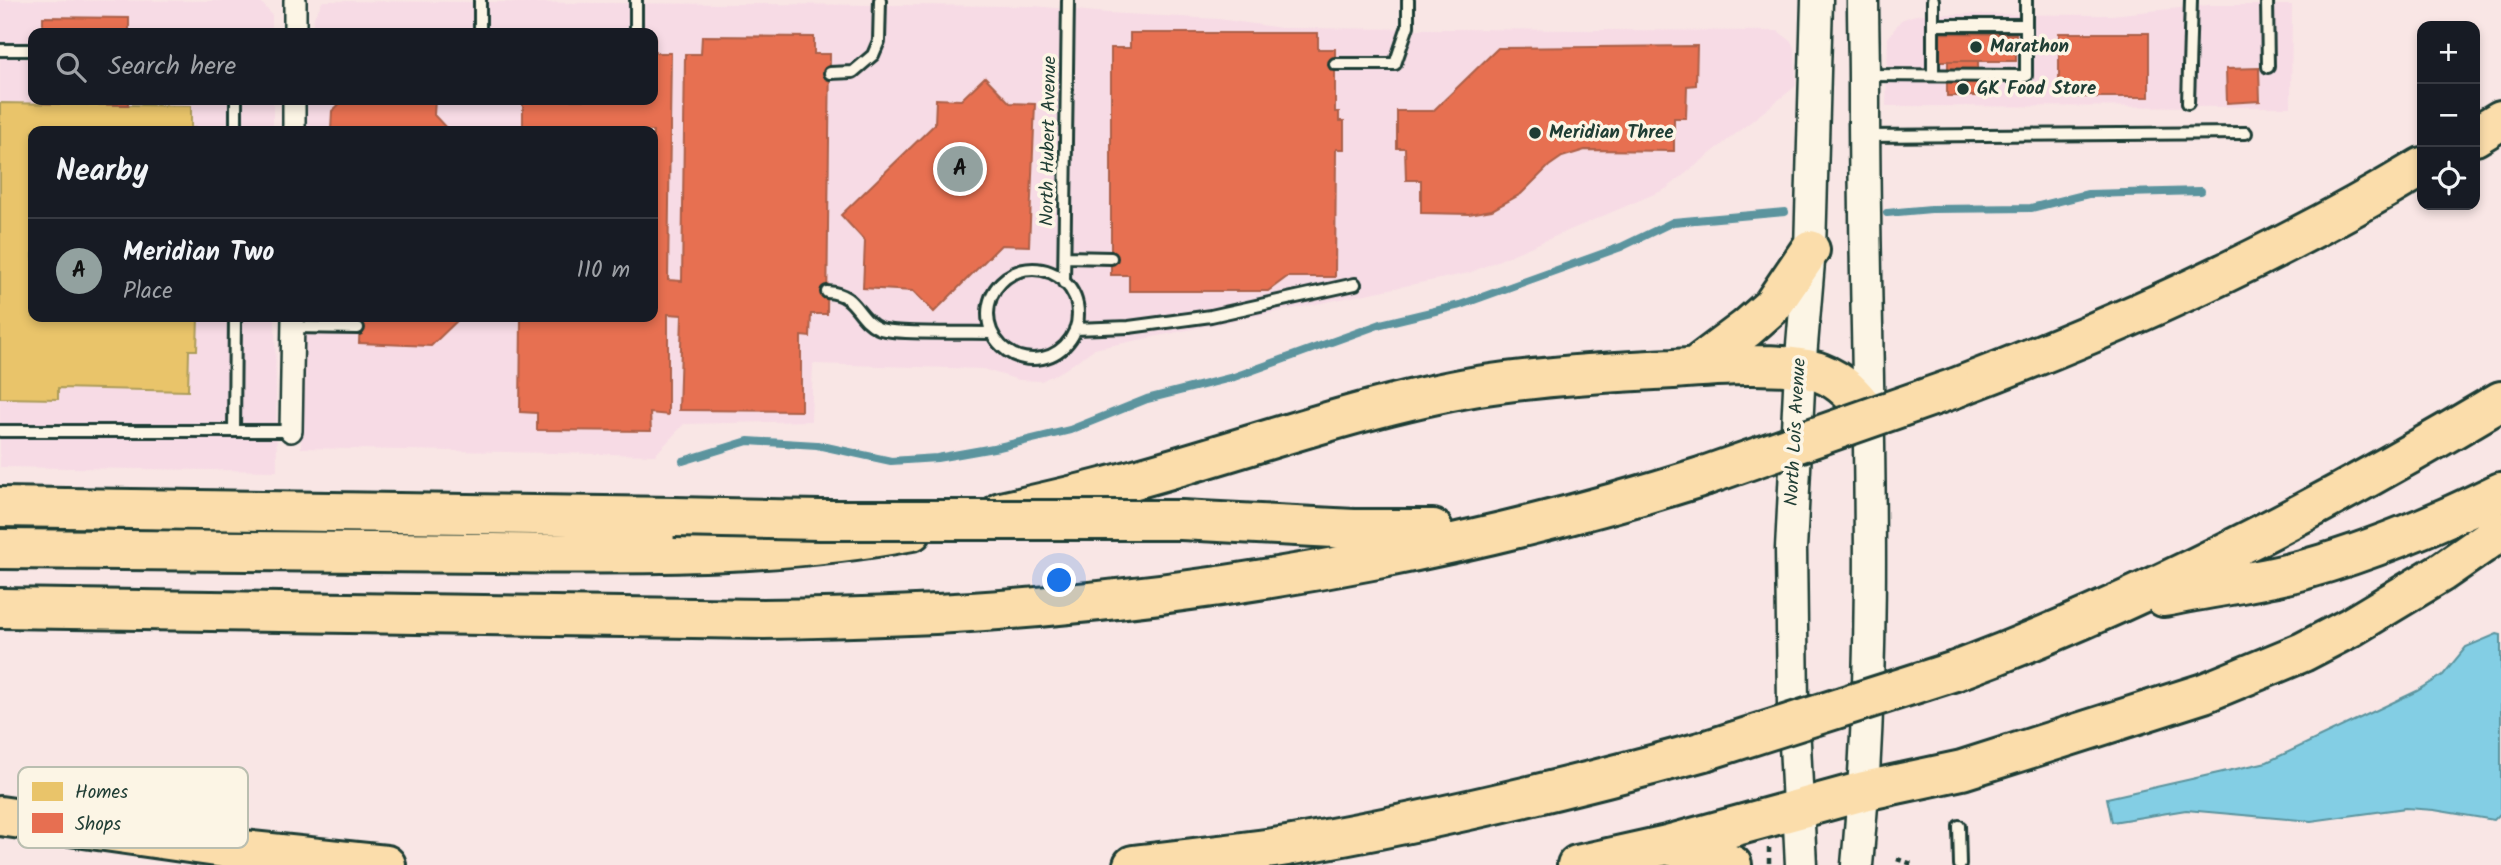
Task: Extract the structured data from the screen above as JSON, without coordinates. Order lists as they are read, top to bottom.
{
  "streets": {
    "street": ["North Lois Avenue"],
    "lane": ["North Hubert Avenue"]
  },
  "places": ["Marathon", "GK Food Store", "Meridian Three"],
  "legend": ["Homes", "Shops"],
  "page": {
    "map_buttons": ["+", "−"],
    "search": "Search here",
    "heading": "Nearby",
    "pins": "A",
    "list": [
      {
        "mark": "A",
        "name": "Meridian Two",
        "note": "Place",
        "value": "110 m"
      }
    ]
  }
}
